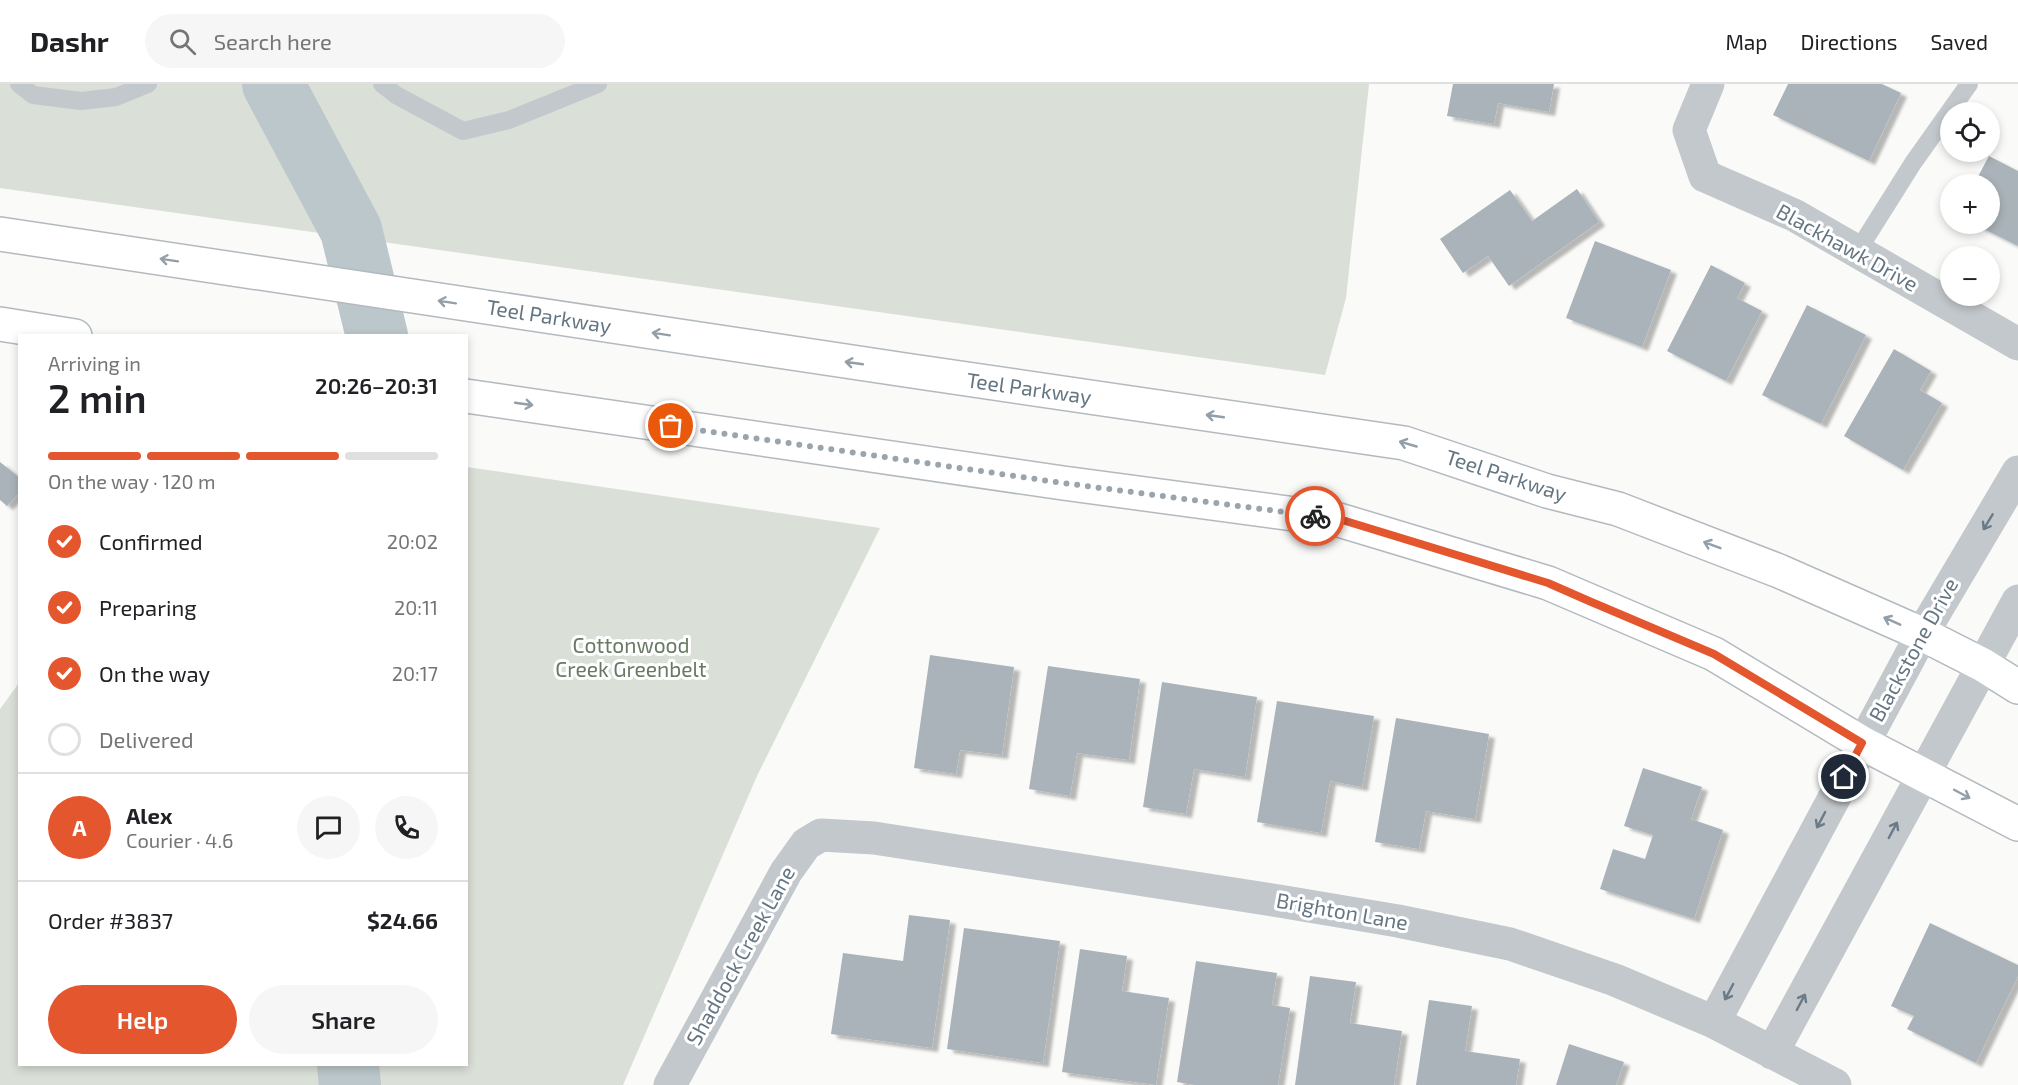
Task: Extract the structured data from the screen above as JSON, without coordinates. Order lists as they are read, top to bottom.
{
  "streets": {
    "main road": ["Teel Parkway"],
    "street": [
      "Blackhawk Drive",
      "Blackstone Drive",
      "Brighton Lane",
      "Shaddock Creek Lane"
    ]
  },
  "crossings": [
    ["Teel Parkway", "Blackstone Drive"],
    ["Blackstone Drive", "Brighton Lane"],
    ["Brighton Lane", "Shaddock Creek Lane"]
  ],
  "parks": ["Cottonwood Creek Greenbelt"],
  "page": {
    "header": "Dashr",
    "search": "Search here",
    "nav": ["Map", "Directions", "Saved"],
    "map_buttons": ["+", "−"],
    "heading": ["2 min", "Arriving in", "20:26–20:31"],
    "panel": [
      "Alex",
      "Courier · 4.6",
      "Order #3837",
      "$24.66"
    ],
    "bar": "On the way · 120 m",
    "list": [
      ["Confirmed", "20:02"],
      ["Preparing", "20:11"],
      ["On the way", "20:17"],
      "Delivered"
    ],
    "round": "A",
    "buttons": ["Help", "Share"]
  }
}
